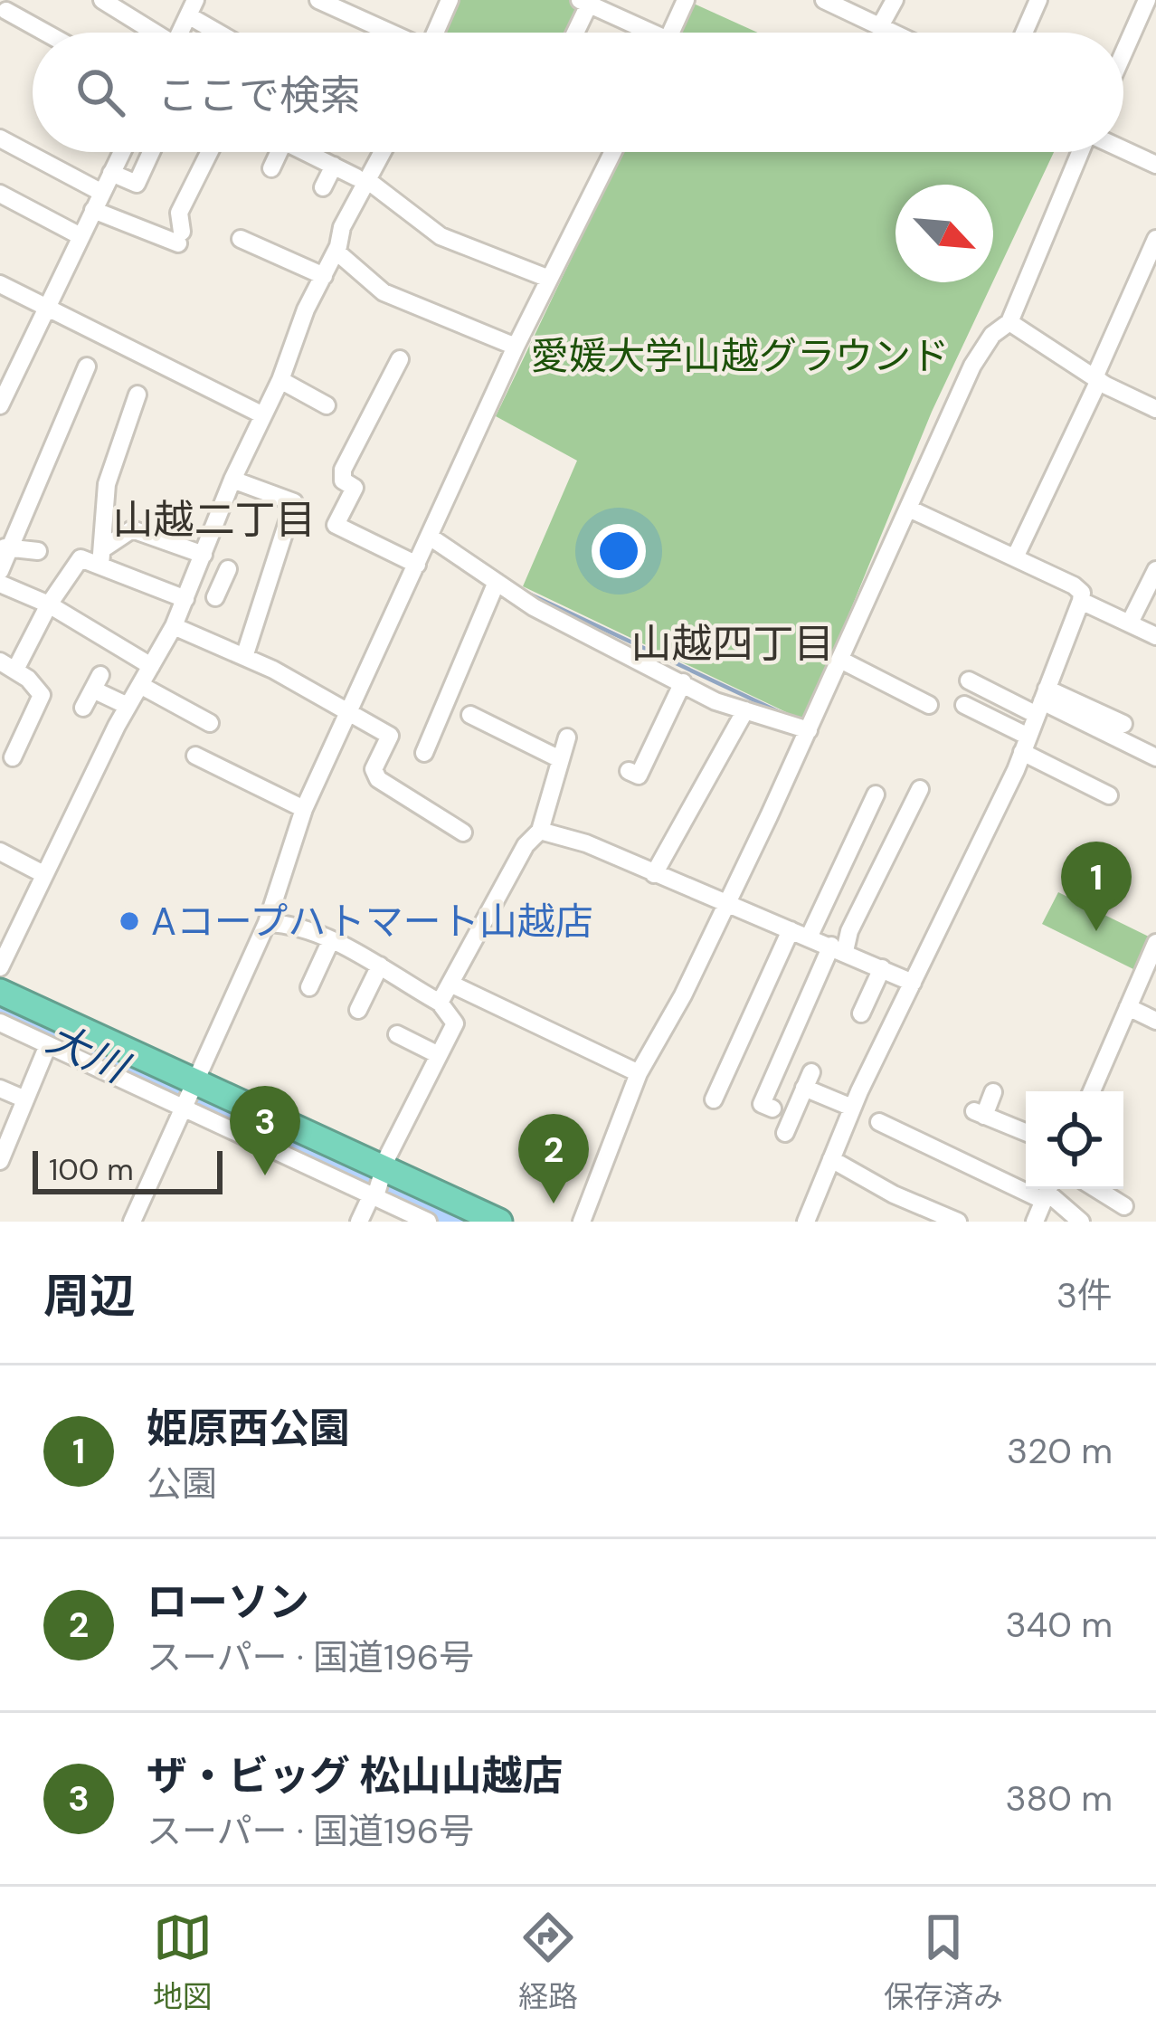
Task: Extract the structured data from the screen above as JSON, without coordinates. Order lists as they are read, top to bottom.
{
  "districts": ["山越二丁目", "山越四丁目"],
  "water": ["大川"],
  "parks": ["愛媛大学山越グラウンド"],
  "places": ["Aコープハトマート山越店"],
  "scale_bar": "100 m",
  "north": "bottom right",
  "page": {
    "search": "ここで検索",
    "pins": ["1", "3", "2"],
    "scale": "100 m",
    "heading": ["周辺", "3件"],
    "list": [
      {
        "mark": "1",
        "name": "姫原西公園",
        "note": "公園",
        "value": "320 m"
      },
      {
        "mark": "2",
        "name": "ローソン",
        "note": "スーパー · 国道196号",
        "value": "340 m"
      },
      {
        "mark": "3",
        "name": "ザ・ビッグ 松山山越店",
        "note": "スーパー · 国道196号",
        "value": "380 m"
      }
    ],
    "nav": ["地図", "経路", "保存済み"]
  }
}
